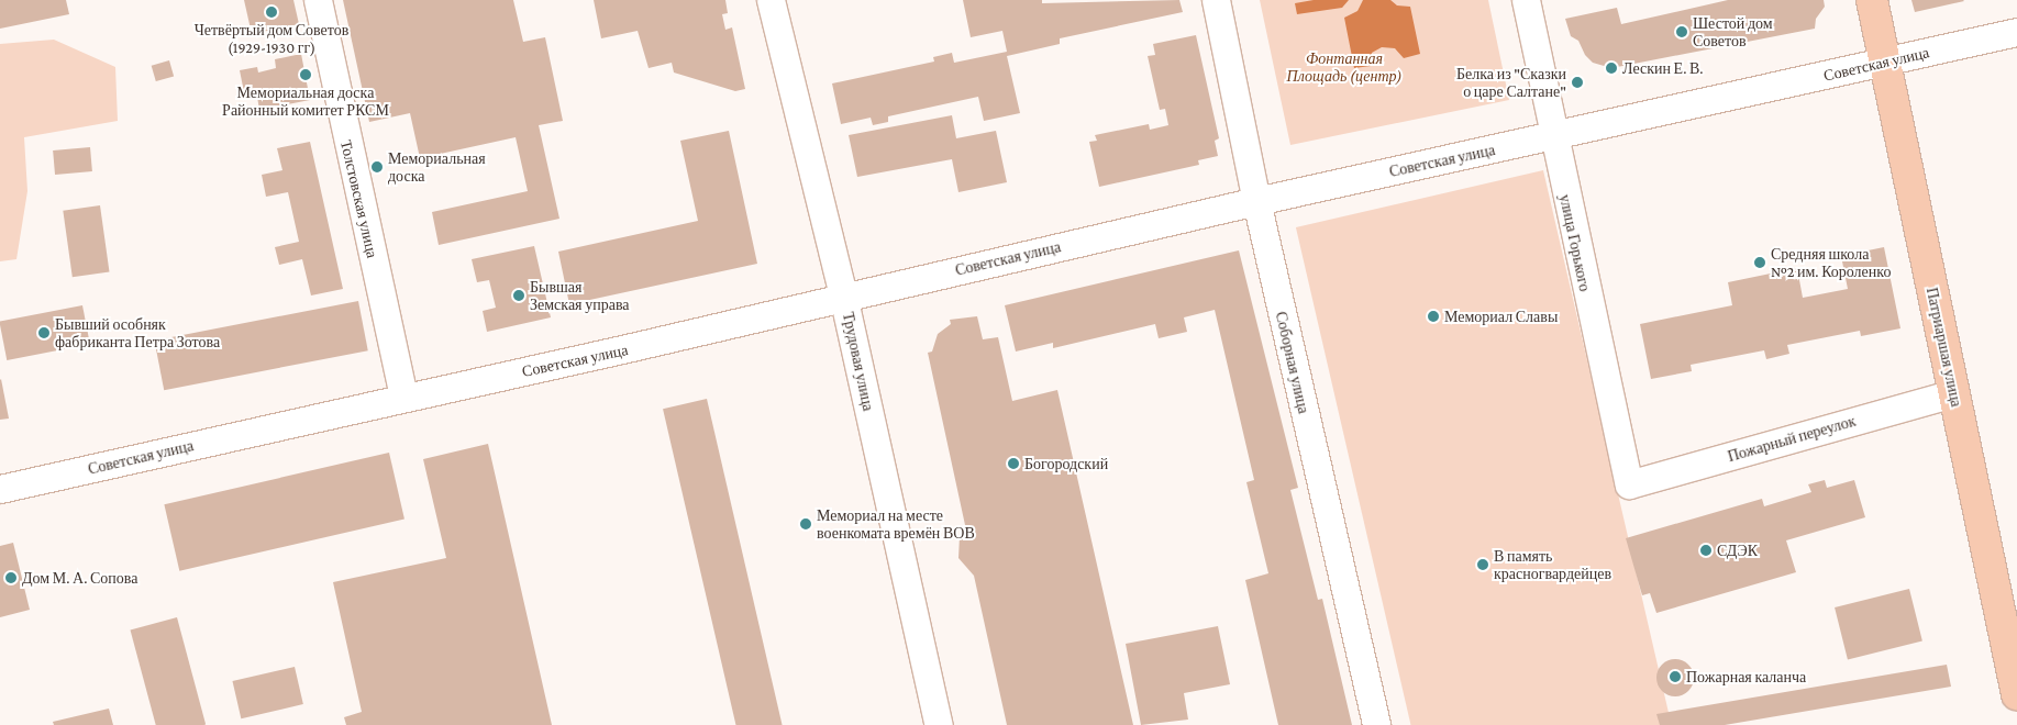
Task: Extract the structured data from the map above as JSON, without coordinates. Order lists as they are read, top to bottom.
{
  "streets": {
    "main road": ["Патриаршая улица"],
    "street": [
      "Советская улица",
      "Толстовская улица",
      "улица Горького",
      "Трудовая улица",
      "Соборная улица",
      "Пожарный переулок"
    ]
  },
  "crossings": [
    ["Советская улица", "Толстовская улица"],
    ["Советская улица", "улица Горького"],
    ["Советская улица", "Патриаршая улица"],
    ["Советская улица", "Трудовая улица"],
    ["Советская улица", "Соборная улица"],
    ["улица Горького", "Пожарный переулок"],
    ["Патриаршая улица", "Пожарный переулок"]
  ],
  "parks": ["Фонтанная Площадь (центр)"],
  "places": [
    "Четвёртый дом Советов (1929-1930 гг)",
    "Шестой дом Советов",
    "Лескин Е. В.",
    "Мемориальная доска Районный комитет РКСМ",
    "Белка из \"Сказки о царе Салтане\"",
    "Мемориальная доска",
    "Средняя школа №2 им. Короленко",
    "Бывшая Земская управа",
    "Мемориал Славы",
    "Бывший особняк фабриканта Петра Зотова",
    "Богородский",
    "Мемориал на месте военкомата времён ВОВ",
    "СДЭК",
    "В память красногвардейцев",
    "Дом М. А. Сопова",
    "Пожарная каланча"
  ]
}
